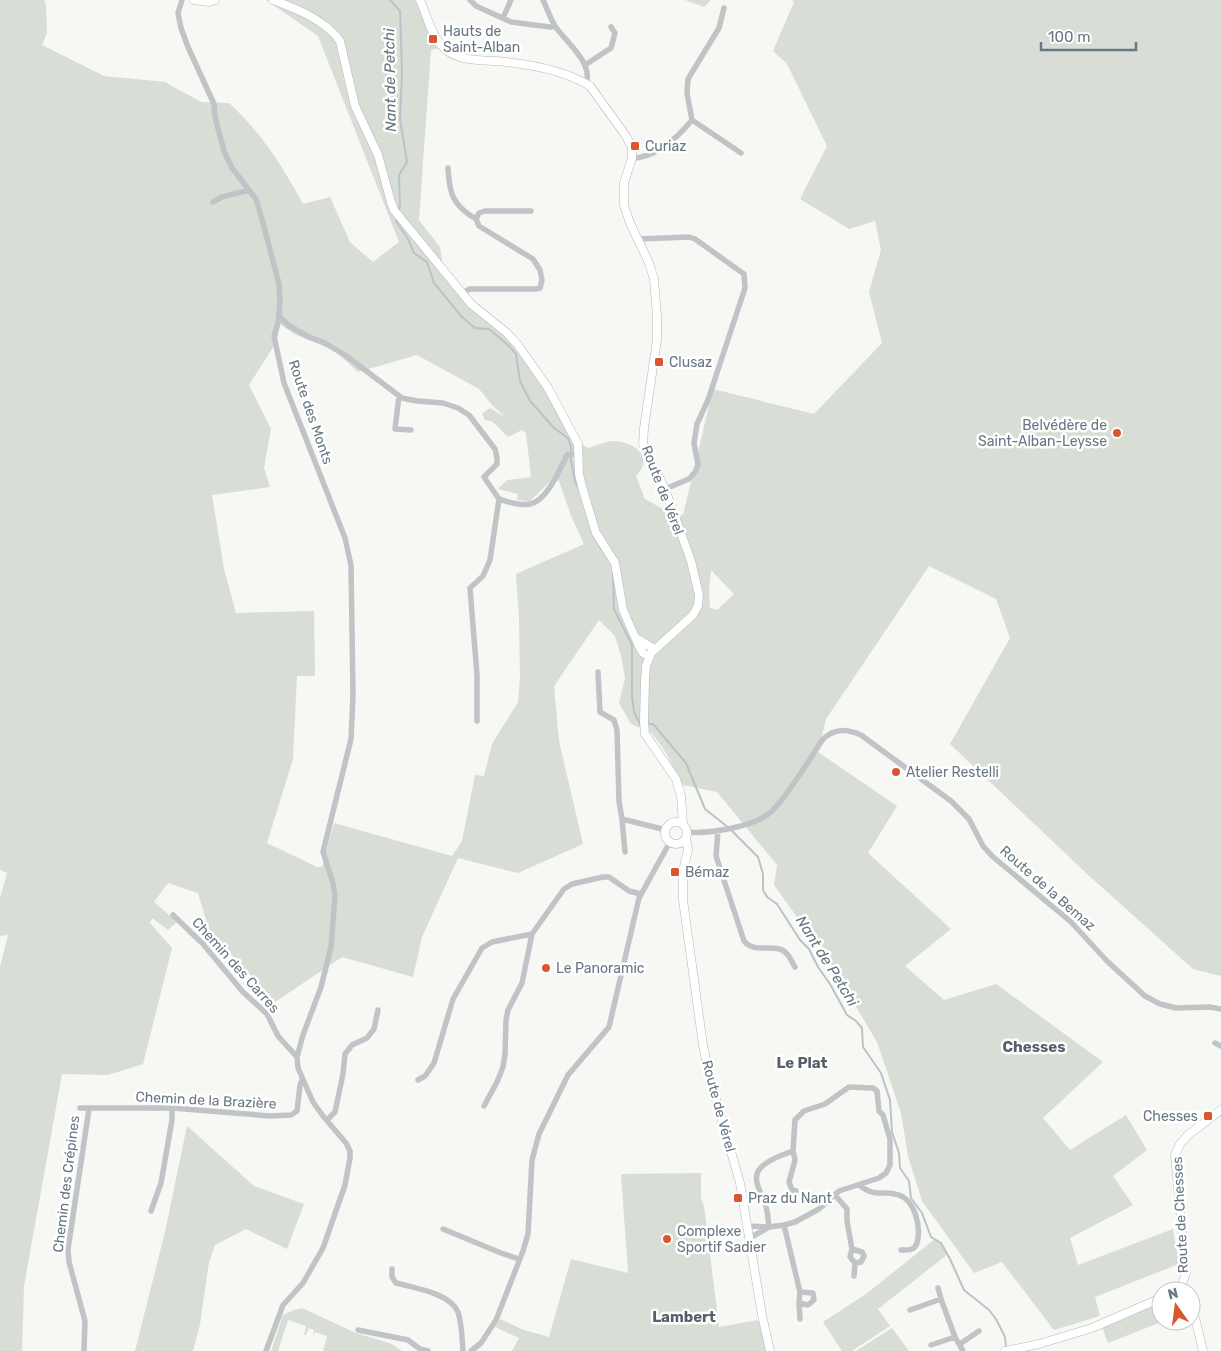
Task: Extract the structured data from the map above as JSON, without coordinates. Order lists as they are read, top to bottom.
{
  "streets": {
    "street": [
      "Route des Monts",
      "Route de Vérel",
      "Route de la Bemaz",
      "Chemin des Carres",
      "Chemin de la Brazière",
      "Chemin des Crépines",
      "Route de Chesses"
    ]
  },
  "crossings": [
    ["Route des Monts", "Chemin des Carres"],
    ["Route de Vérel", "Route de la Bemaz"],
    ["Chemin de la Brazière", "Chemin des Crépines"]
  ],
  "districts": ["Chesses", "Le Plat", "Lambert"],
  "water": ["Nant de Petchi"],
  "places": {
    "transit": [
      "Hauts de Saint-Alban",
      "Curiaz",
      "Clusaz",
      "Bémaz",
      "Chesses",
      "Praz du Nant"
    ],
    "other": [
      "Belvédère de Saint-Alban-Leysse",
      "Atelier Restelli",
      "Le Panoramic",
      "Complexe Sportif Sadier"
    ]
  },
  "scale_bar": "100 m",
  "north": "top"
}
